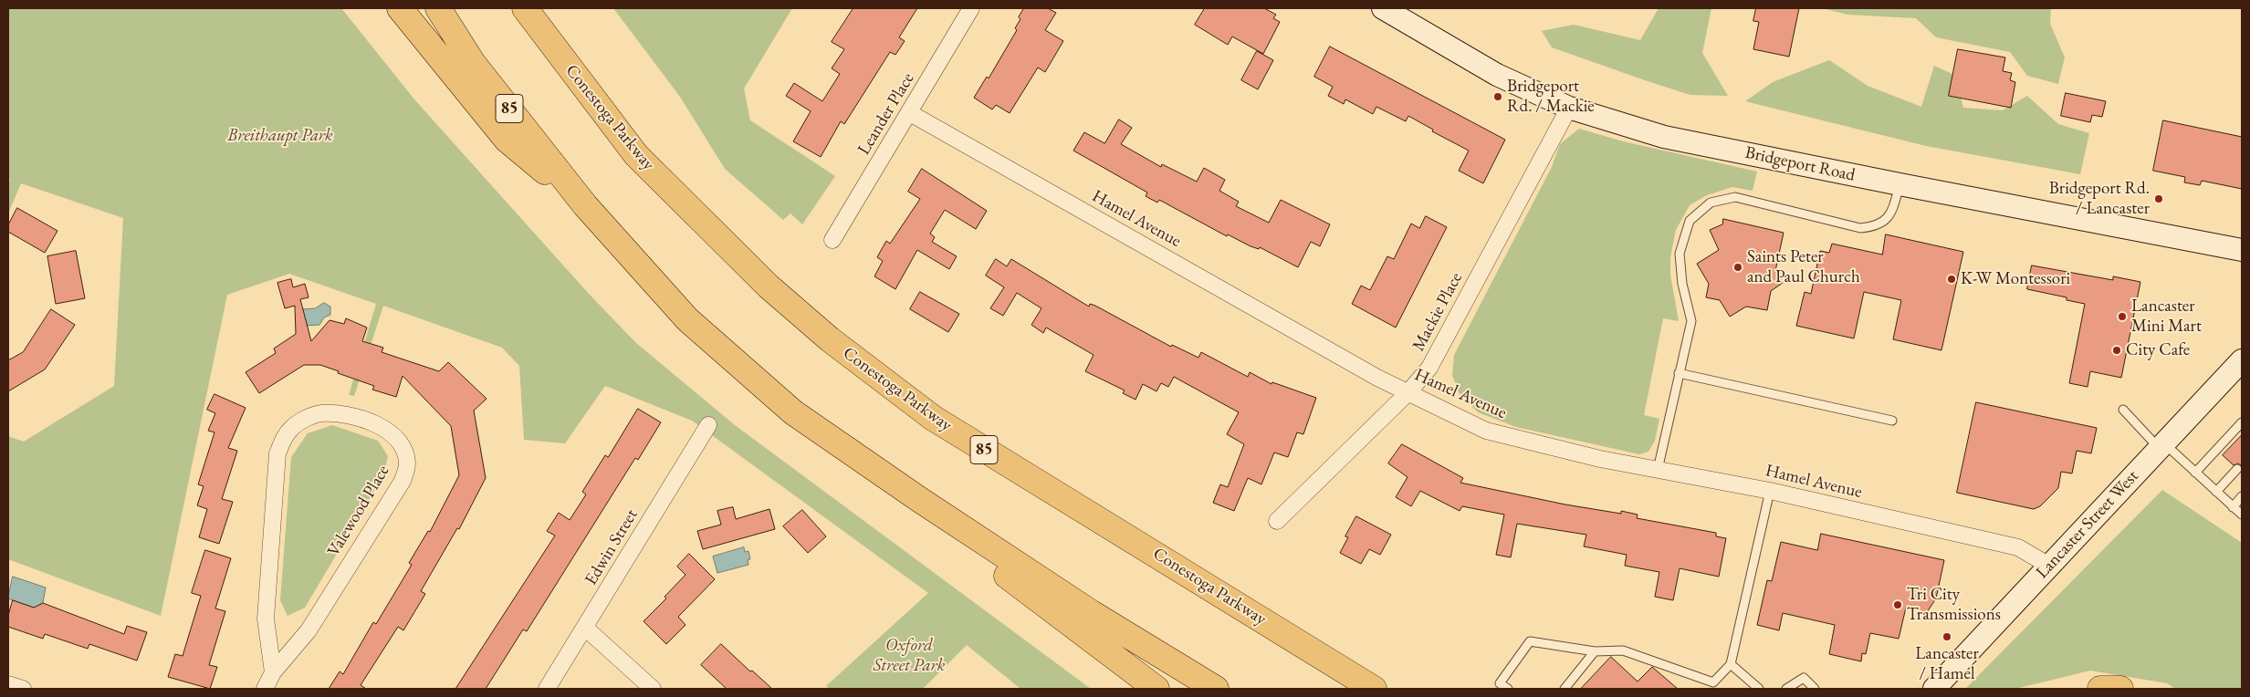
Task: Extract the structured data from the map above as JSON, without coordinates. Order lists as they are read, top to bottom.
{
  "streets": {
    "highway": ["85", "Conestoga Parkway"],
    "main road": ["Bridgeport Road", "Lancaster Street West"],
    "street": [
      "Leander Place",
      "Hamel Avenue",
      "Mackie Place",
      "Valewood Place",
      "Edwin Street"
    ]
  },
  "crossings": [
    ["Leander Place", "Hamel Avenue"],
    ["Bridgeport Road", "Mackie Place"],
    ["Hamel Avenue", "Mackie Place"],
    ["Hamel Avenue", "Lancaster Street West"]
  ],
  "parks": ["Breithaupt Park", "Oxford Street Park"],
  "places": [
    "Bridgeport Rd. / Mackie",
    "Bridgeport Rd. / Lancaster",
    "Saints Peter and Paul Church",
    "K-W Montessori",
    "Lancaster Mini Mart",
    "City Cafe",
    "Tri City Transmissions",
    "Lancaster / Hamel"
  ]
}
